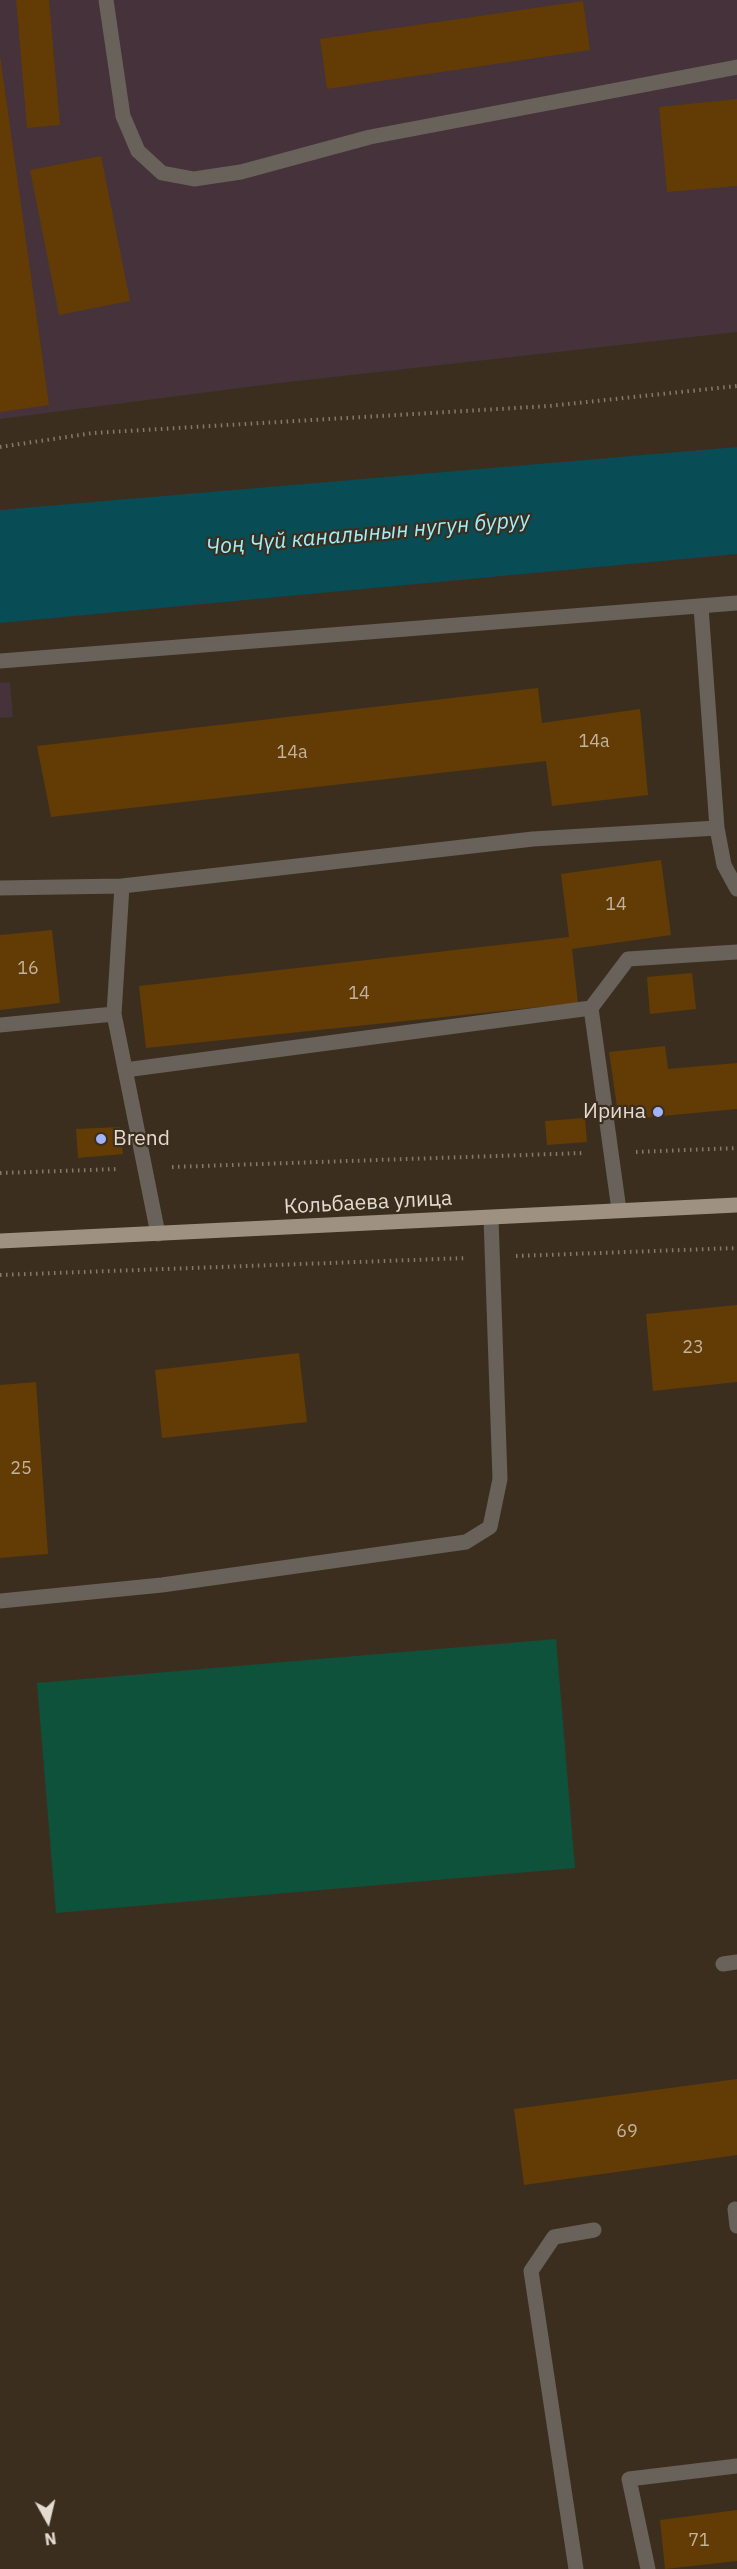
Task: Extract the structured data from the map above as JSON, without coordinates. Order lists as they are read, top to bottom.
{
  "streets": {
    "main road": ["Кольбаева улица"]
  },
  "water": ["Чоң Чүй каналынын нугун буруу"],
  "places": ["Ирина", "Brend"],
  "house_numbers": [
    "14а",
    "14а",
    "14",
    "16",
    "14",
    "23",
    "25",
    "69",
    "71"
  ],
  "north": "bottom"
}
